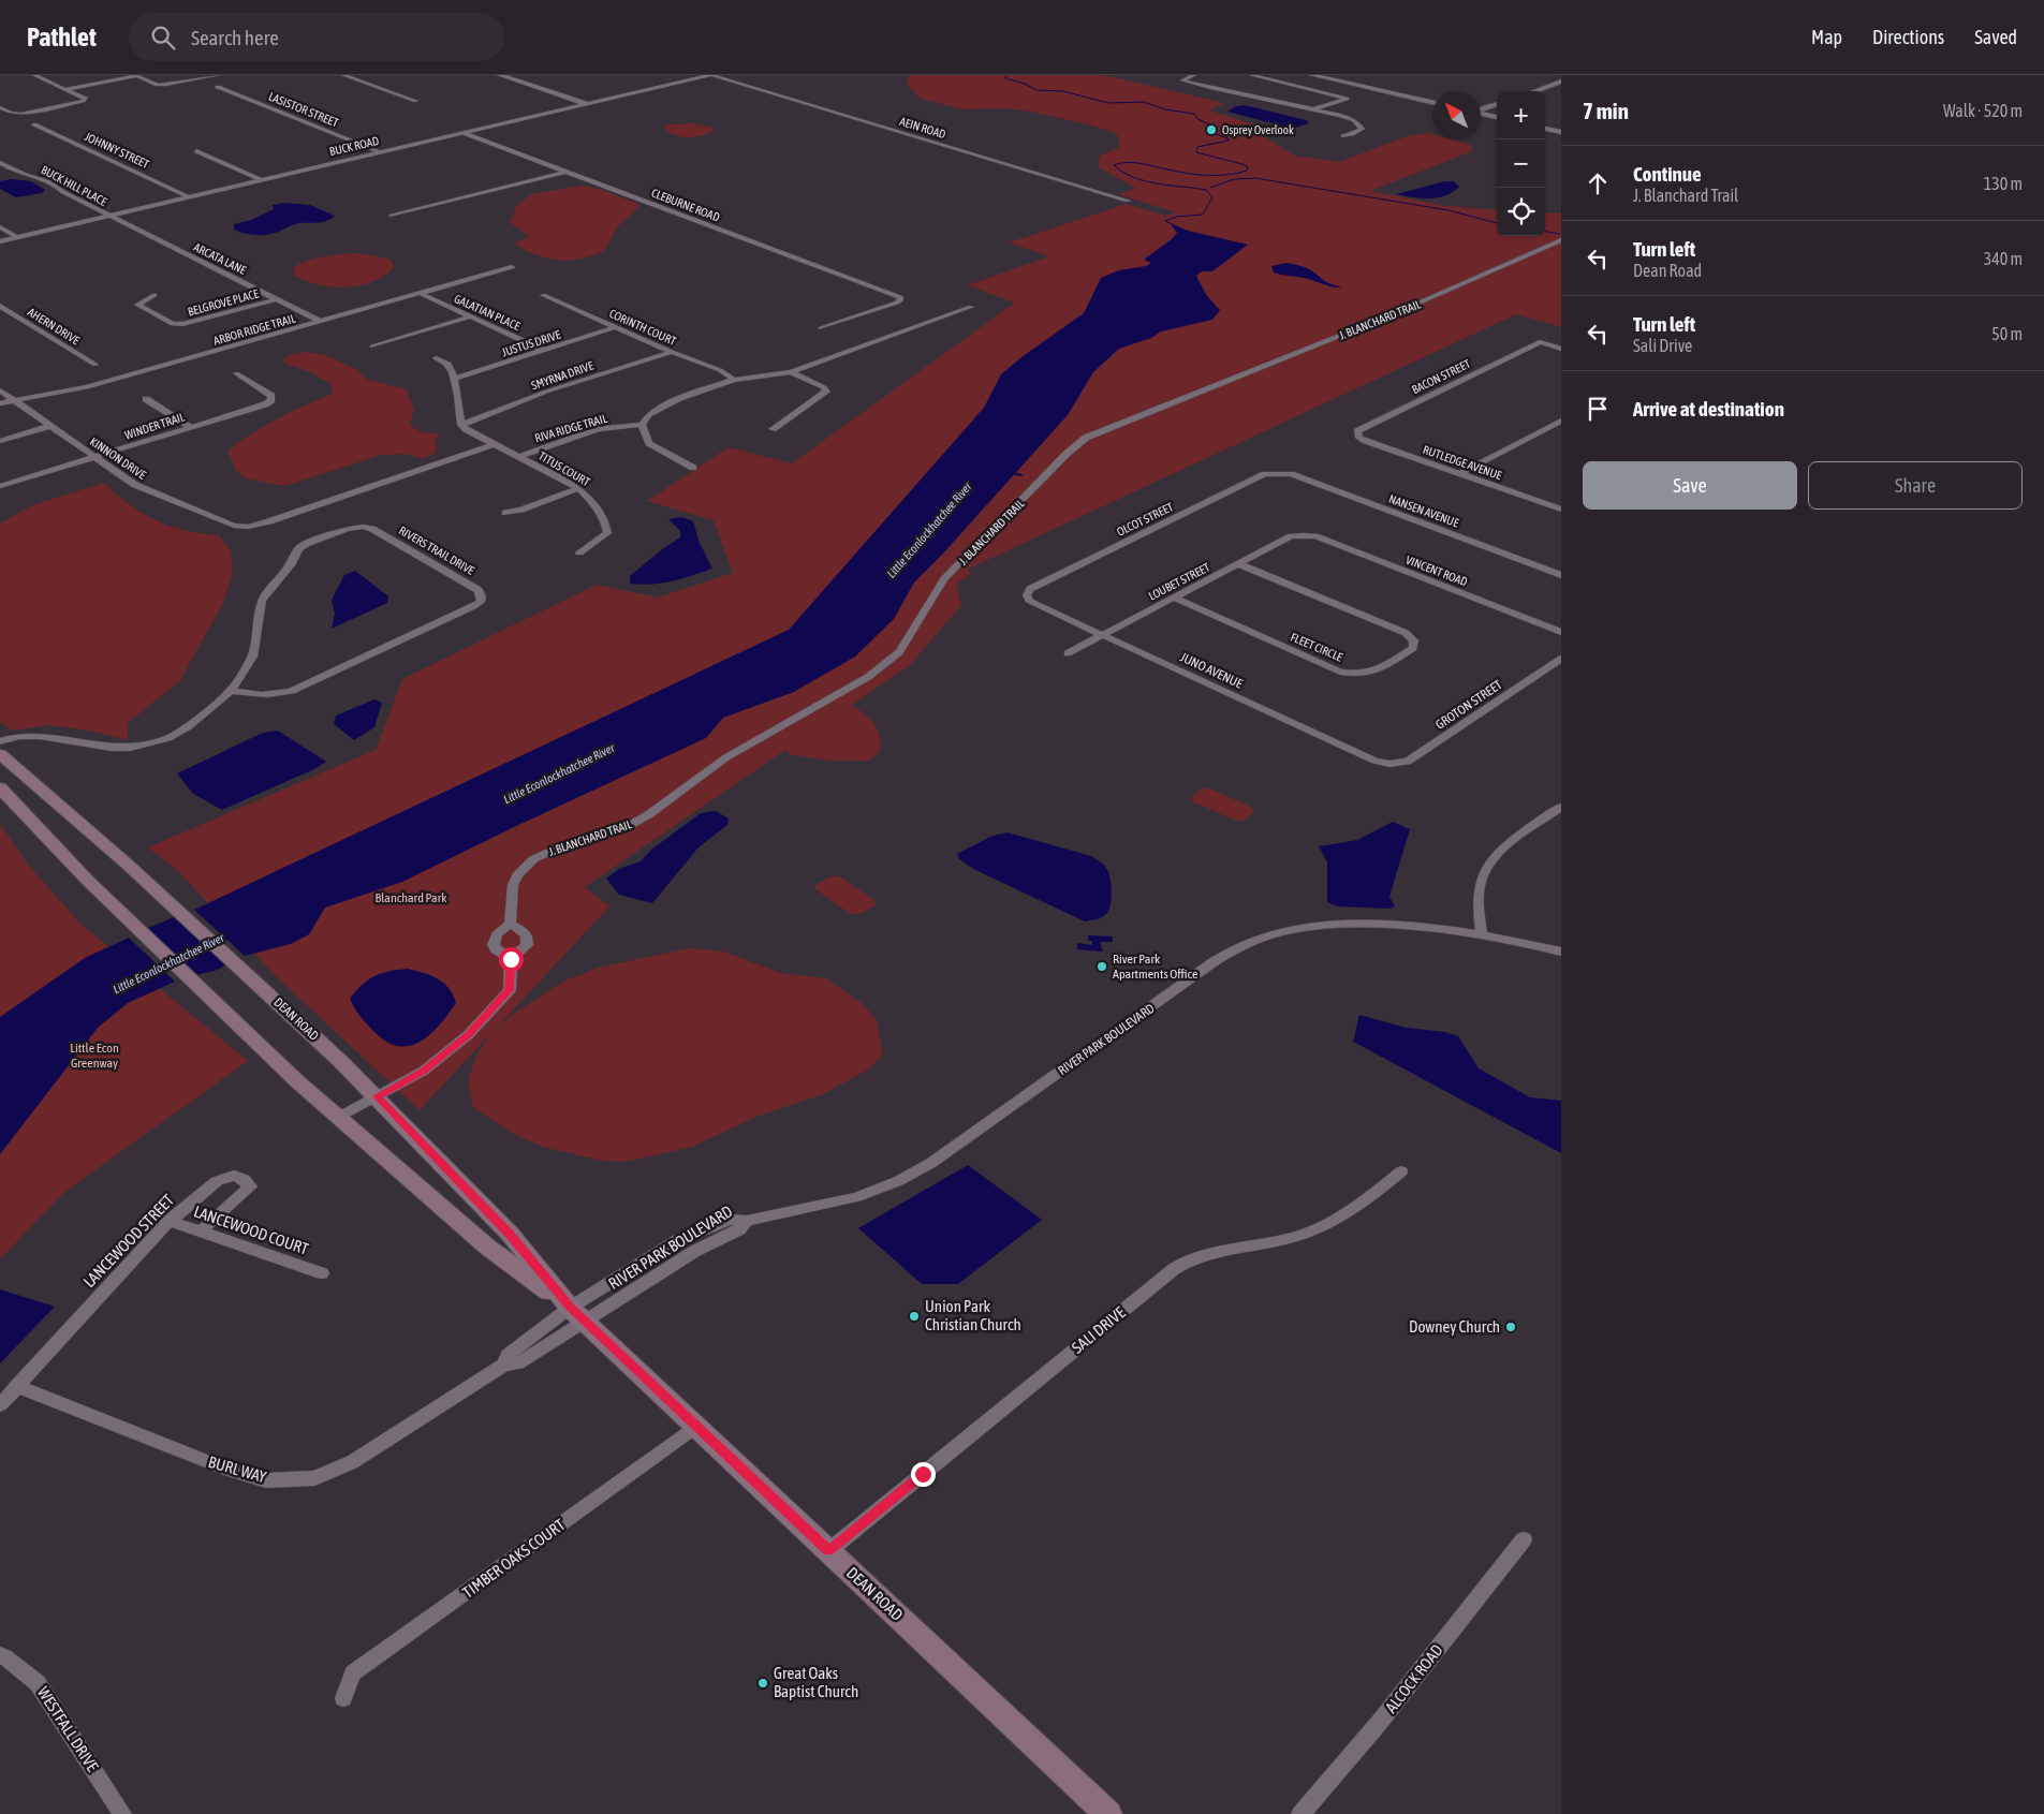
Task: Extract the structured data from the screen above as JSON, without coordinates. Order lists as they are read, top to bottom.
{
  "streets": {
    "main road": ["DEAN ROAD"],
    "street": [
      "LASISTOR STREET",
      "AEIN ROAD",
      "BUCK ROAD",
      "JOHNNY STREET",
      "BUCK HILL PLACE",
      "CLEBURNE ROAD",
      "ARCATA LANE",
      "BELGROVE PLACE",
      "GALATIAN PLACE",
      "J. BLANCHARD TRAIL",
      "AHERN DRIVE",
      "CORINTH COURT",
      "ARBOR RIDGE TRAIL",
      "JUSTUS DRIVE",
      "SMYRNA DRIVE",
      "BACON STREET",
      "WINDER TRAIL",
      "RIVA RIDGE TRAIL",
      "KINNON DRIVE",
      "RUTLEDGE AVENUE",
      "TITUS COURT",
      "NANSEN AVENUE",
      "OLCOT STREET",
      "RIVERS TRAIL DRIVE",
      "VINCENT ROAD",
      "LOUBET STREET",
      "FLEET CIRCLE",
      "JUNO AVENUE",
      "GROTON STREET",
      "RIVER PARK BOULEVARD",
      "LANCEWOOD COURT",
      "LANCEWOOD STREET",
      "SALI DRIVE",
      "BURL WAY",
      "TIMBER OAKS COURT",
      "ALCOCK ROAD",
      "WESTFALL DRIVE"
    ]
  },
  "crossings": [
    ["LASISTOR STREET", "BUCK ROAD"],
    ["AEIN ROAD", "BUCK ROAD"],
    ["BUCK ROAD", "JOHNNY STREET"],
    ["BUCK ROAD", "BUCK HILL PLACE"],
    ["BUCK ROAD", "CLEBURNE ROAD"],
    ["BUCK ROAD", "ARCATA LANE"],
    ["BUCK HILL PLACE", "ARCATA LANE"],
    ["ARCATA LANE", "BELGROVE PLACE"],
    ["ARCATA LANE", "ARBOR RIDGE TRAIL"],
    ["GALATIAN PLACE", "ARBOR RIDGE TRAIL"],
    ["GALATIAN PLACE", "JUSTUS DRIVE"],
    ["CORINTH COURT", "JUSTUS DRIVE"],
    ["CORINTH COURT", "SMYRNA DRIVE"],
    ["ARBOR RIDGE TRAIL", "KINNON DRIVE"],
    ["BACON STREET", "RUTLEDGE AVENUE"],
    ["WINDER TRAIL", "KINNON DRIVE"],
    ["RIVA RIDGE TRAIL", "TITUS COURT"],
    ["NANSEN AVENUE", "OLCOT STREET"],
    ["OLCOT STREET", "JUNO AVENUE"],
    ["VINCENT ROAD", "LOUBET STREET"],
    ["LOUBET STREET", "FLEET CIRCLE"],
    ["LOUBET STREET", "JUNO AVENUE"],
    ["JUNO AVENUE", "GROTON STREET"],
    ["DEAN ROAD", "RIVER PARK BOULEVARD"],
    ["DEAN ROAD", "SALI DRIVE"],
    ["DEAN ROAD", "BURL WAY"],
    ["DEAN ROAD", "TIMBER OAKS COURT"],
    ["RIVER PARK BOULEVARD", "BURL WAY"],
    ["LANCEWOOD COURT", "LANCEWOOD STREET"],
    ["LANCEWOOD STREET", "BURL WAY"]
  ],
  "water": ["Little Econlockhatchee River"],
  "parks": ["Blanchard Park", "Little Econ Greenway"],
  "places": [
    "Osprey Overlook",
    "River Park Apartments Office",
    "Union Park Christian Church",
    "Downey Church",
    "Great Oaks Baptist Church"
  ],
  "north": "top left",
  "page": {
    "header": "Pathlet",
    "search": "Search here",
    "nav": ["Map", "Directions", "Saved"],
    "heading": ["7 min", "Walk · 520 m"],
    "map_buttons": ["+", "−"],
    "list": [
      ["Continue", "J. Blanchard Trail", "130 m"],
      ["Turn left", "Dean Road", "340 m"],
      ["Turn left", "Sali Drive", "50 m"],
      "Arrive at destination"
    ],
    "buttons": ["Save", "Share"]
  }
}
